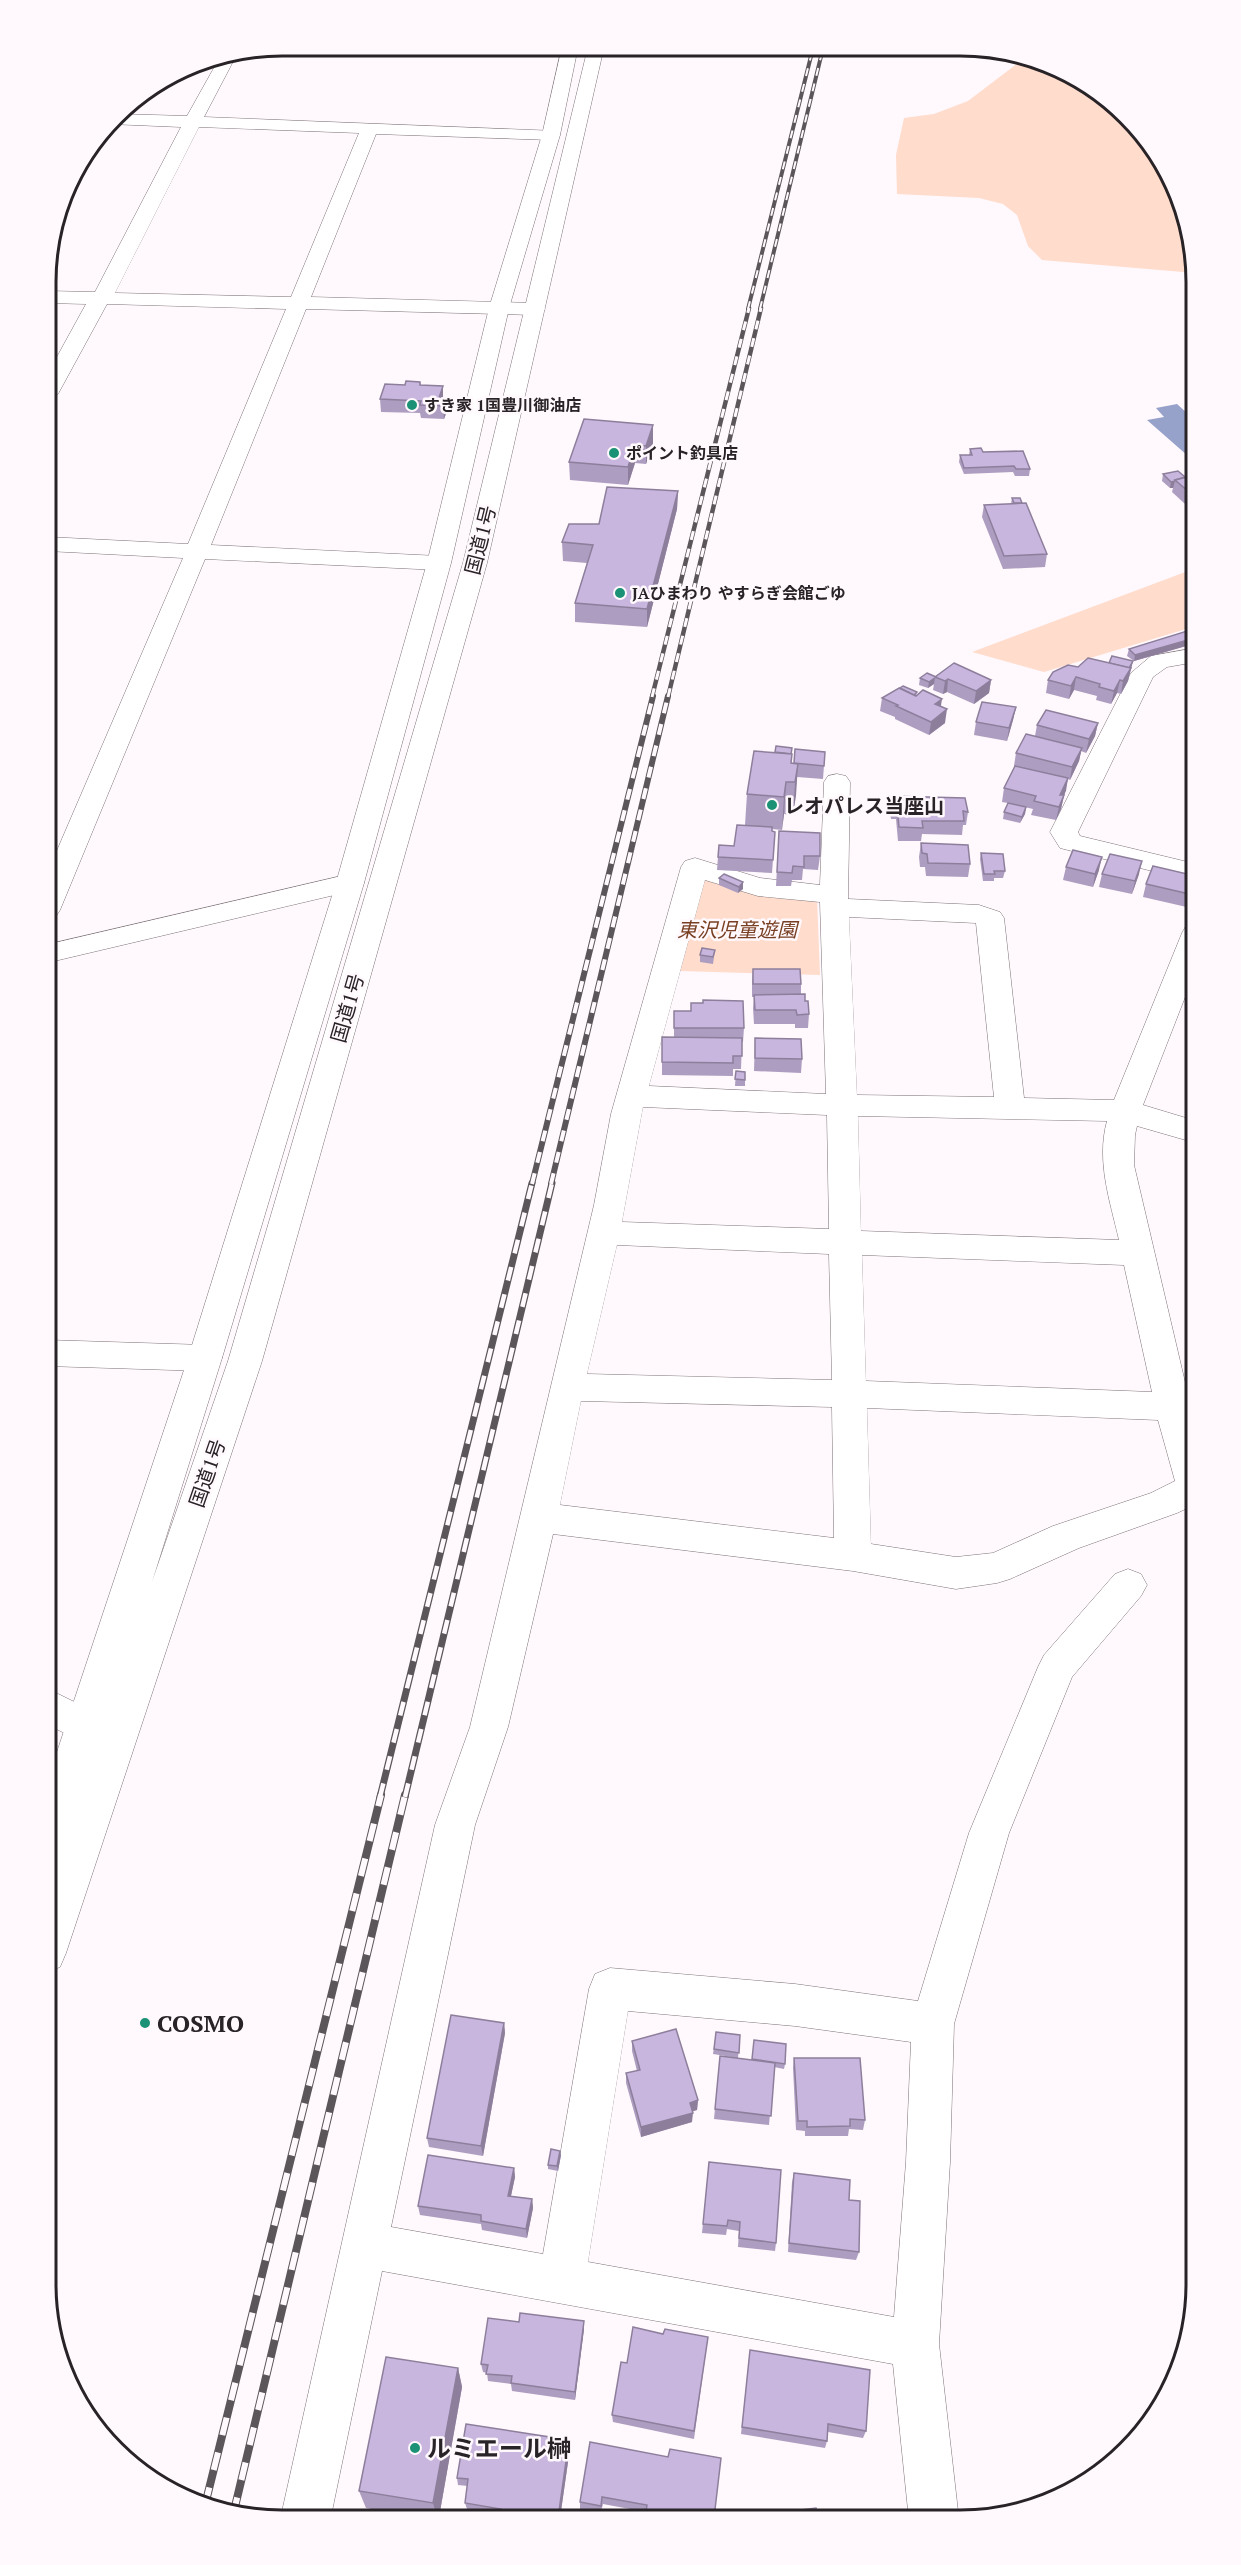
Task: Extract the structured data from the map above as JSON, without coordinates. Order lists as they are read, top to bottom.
{
  "streets": {
    "main road": ["国道1号"]
  },
  "parks": ["東沢児童遊園"],
  "places": [
    "すき家 1国豊川御油店",
    "ポイント釣具店",
    "JAひまわり やすらぎ会館ごゆ",
    "レオパレス当座山",
    "COSMO",
    "ルミエール榊"
  ]
}
